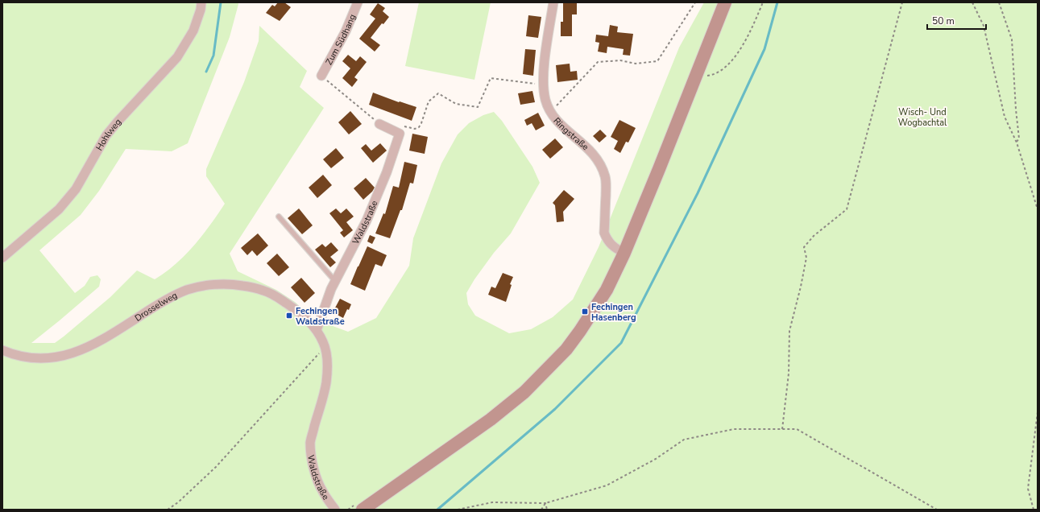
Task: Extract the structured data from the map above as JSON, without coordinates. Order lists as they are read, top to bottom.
{
  "streets": {
    "street": [
      "Zum Südhang",
      "Ringstraße",
      "Hohlweg",
      "Waldstraße",
      "Drosselweg"
    ]
  },
  "crossings": [
    ["Waldstraße", "Drosselweg"]
  ],
  "parks": ["Wisch- Und Wogbachtal"],
  "places": {
    "transit": ["Fechingen Hasenberg", "Fechingen Waldstraße"]
  },
  "scale_bar": "50 m"
}
